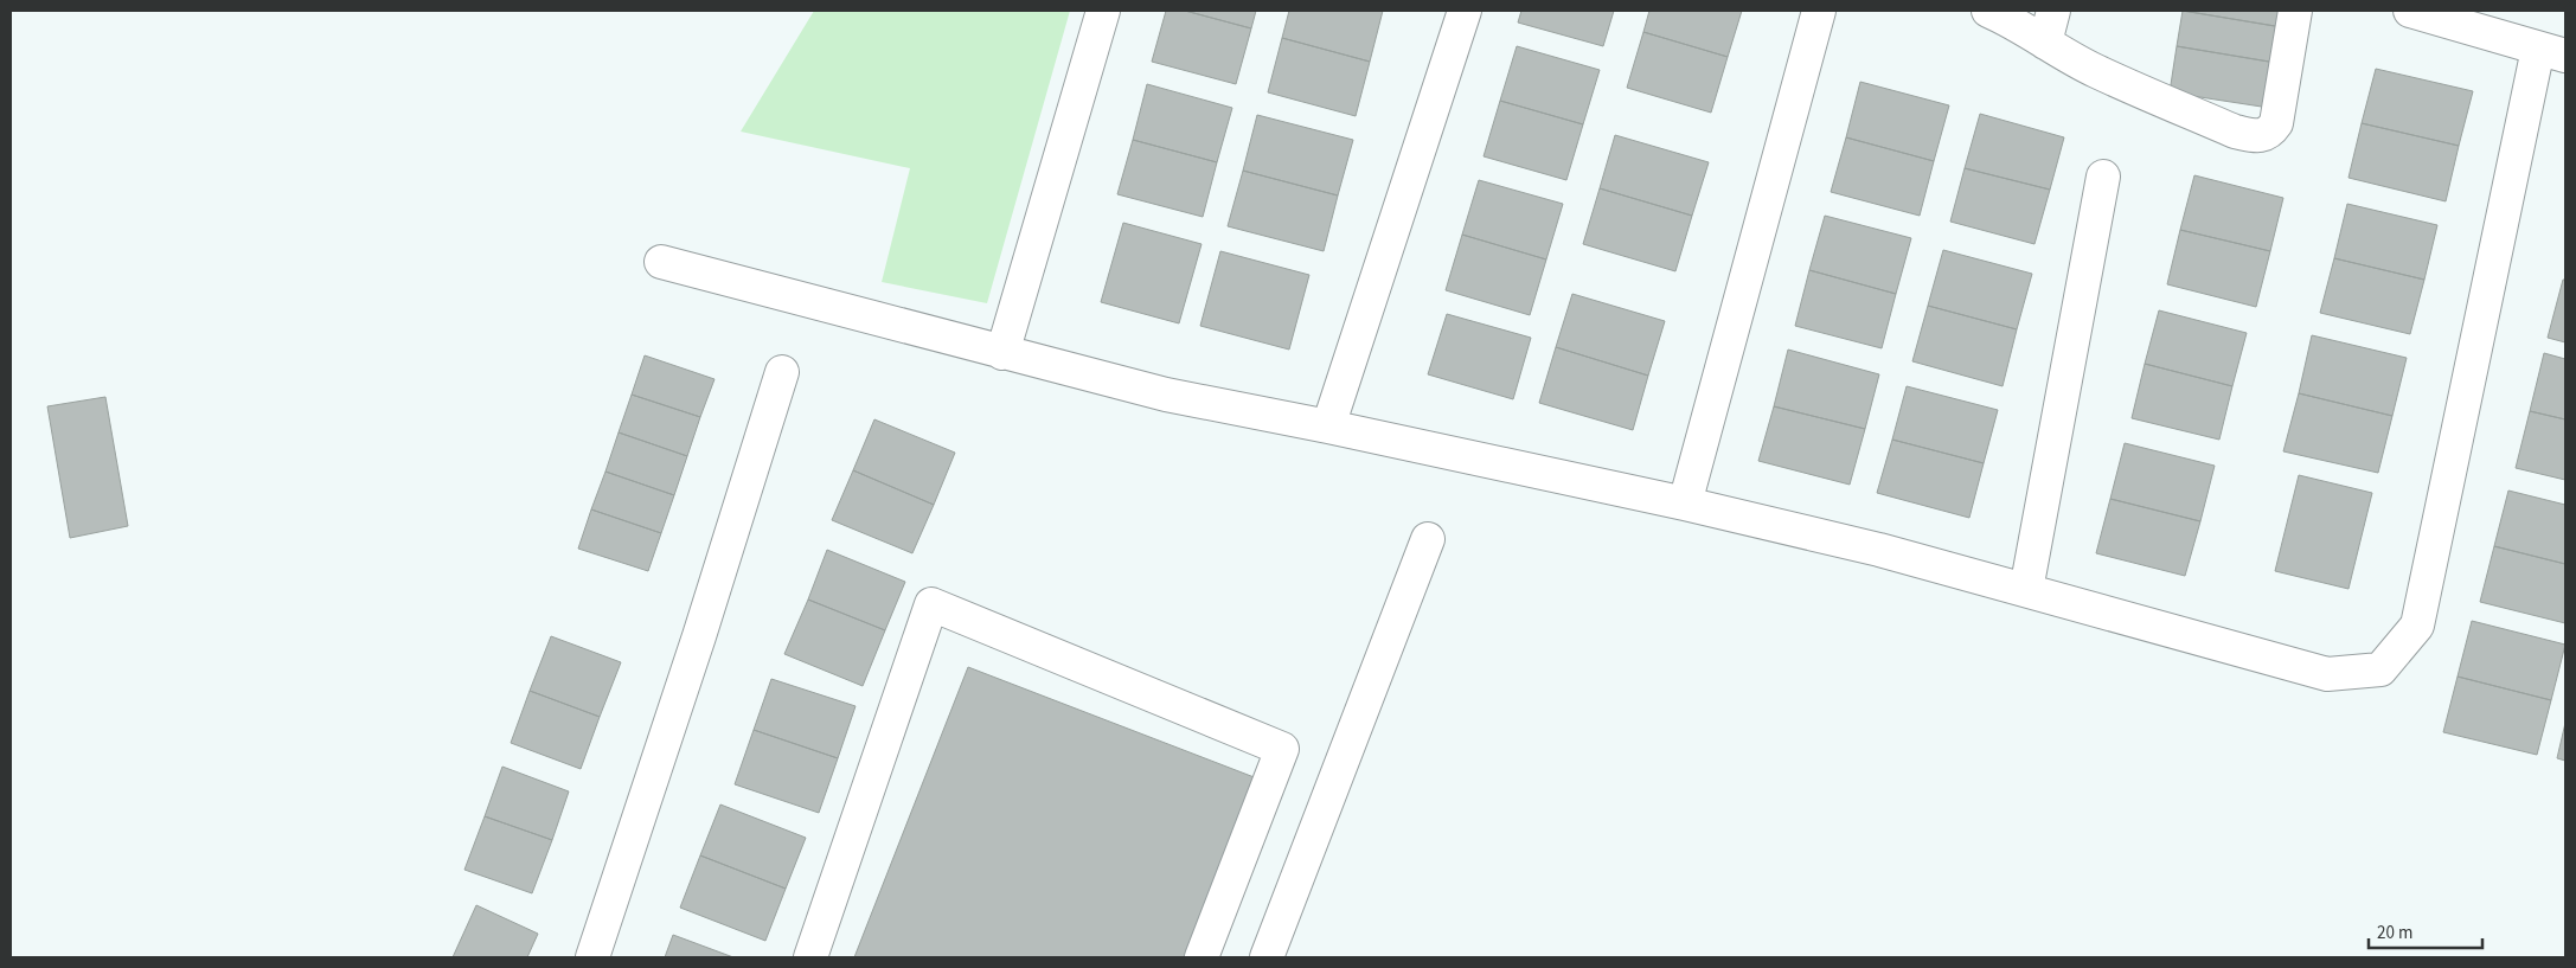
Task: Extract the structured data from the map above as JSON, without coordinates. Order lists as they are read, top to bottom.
{
  "scale_bar": "20 m"
}
